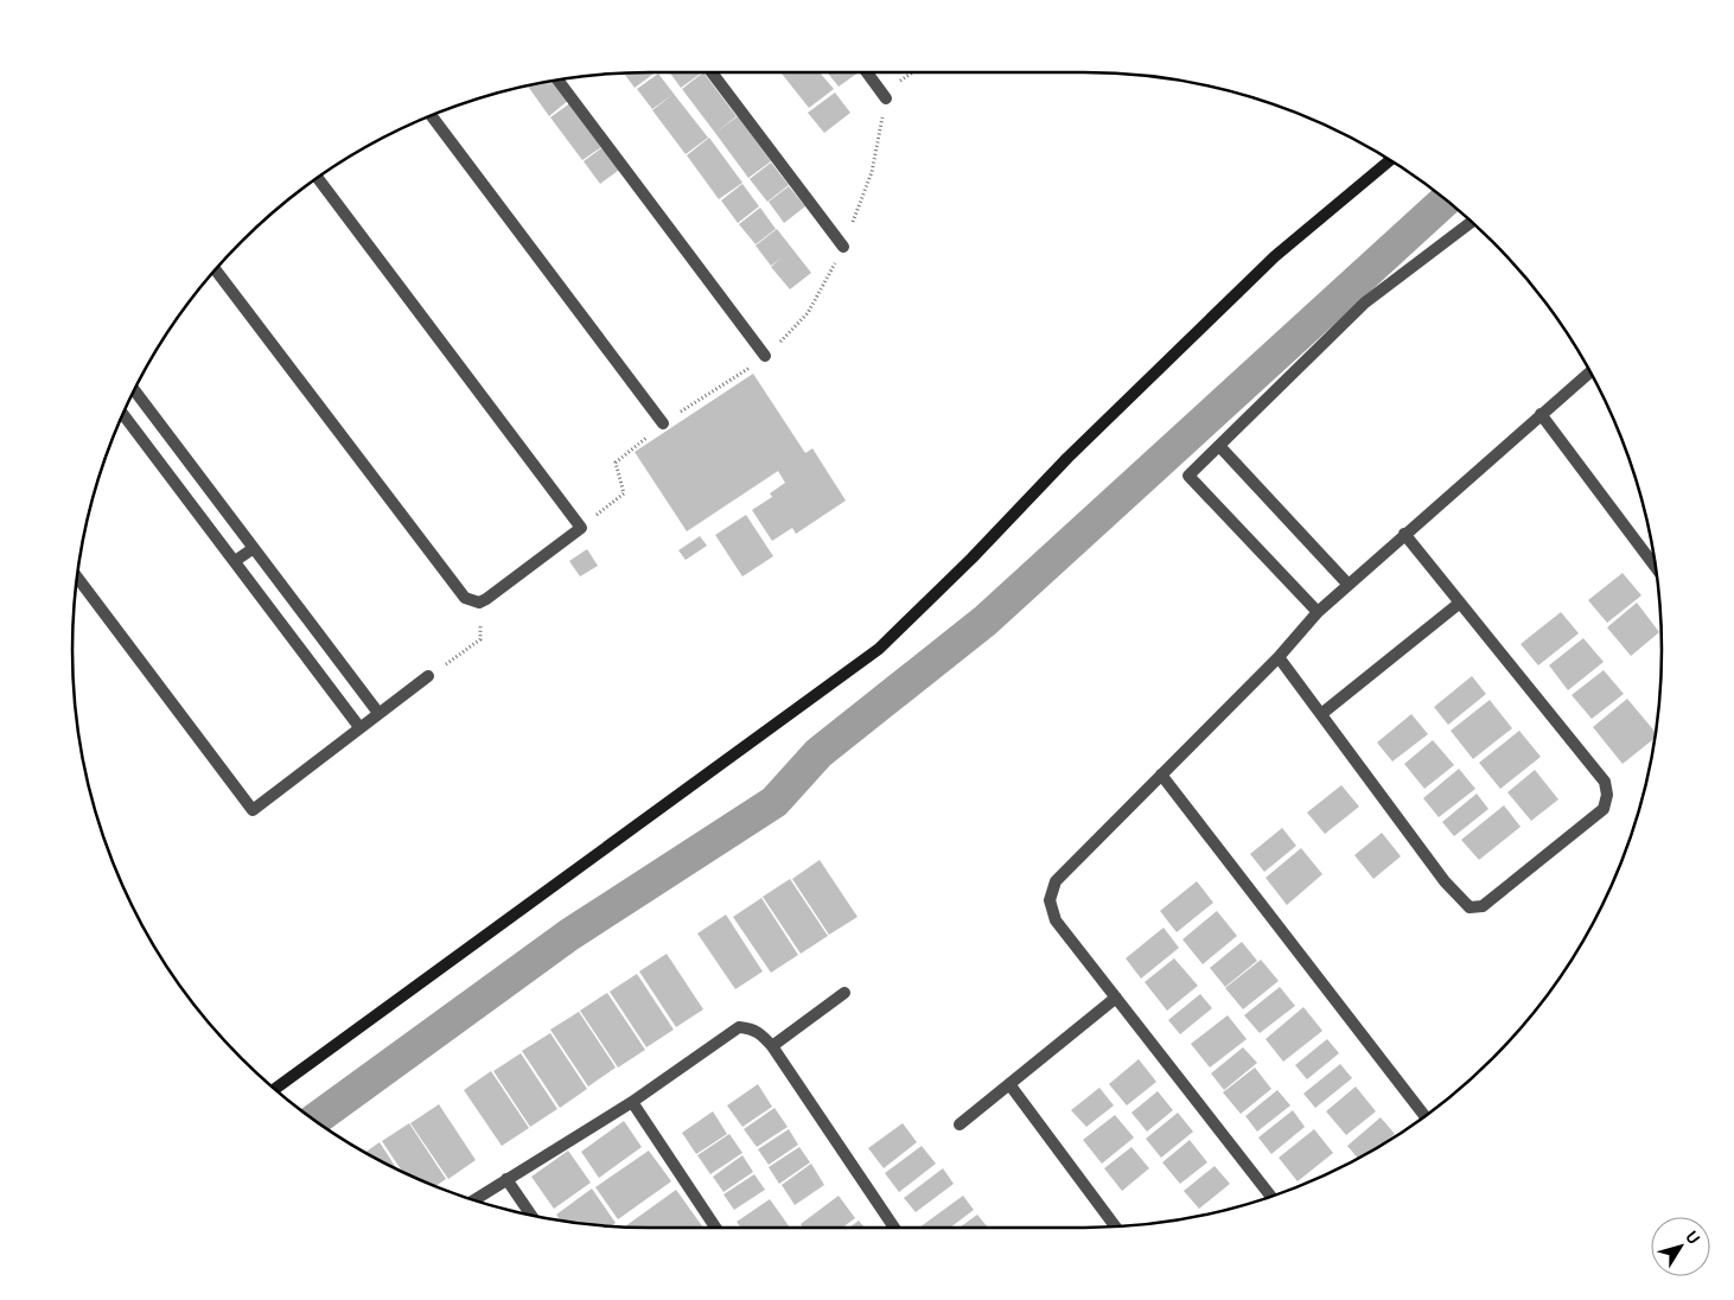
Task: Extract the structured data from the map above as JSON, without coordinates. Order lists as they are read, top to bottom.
{
  "north": "top right"
}
